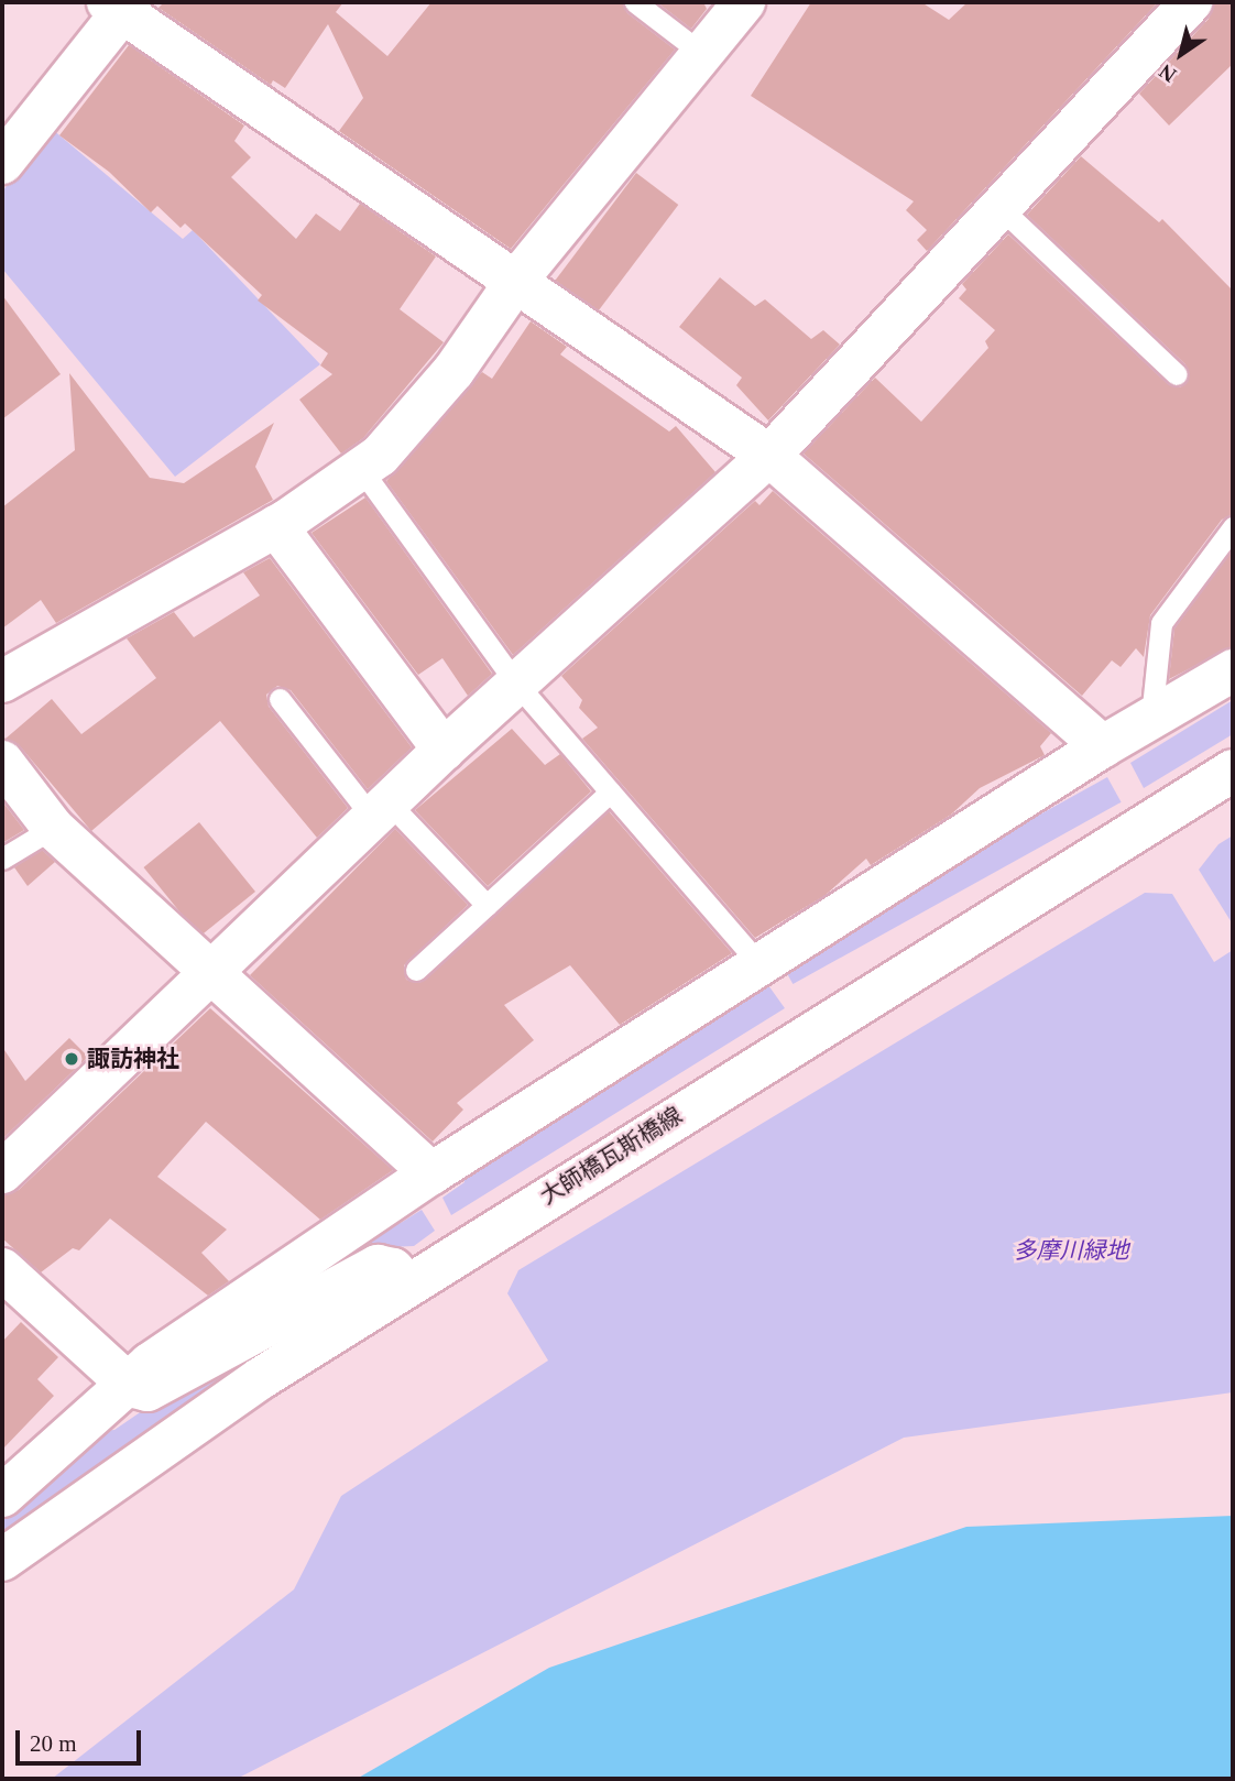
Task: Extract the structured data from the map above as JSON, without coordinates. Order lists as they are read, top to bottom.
{
  "streets": {
    "street": ["大師橋瓦斯橋線"]
  },
  "parks": ["多摩川緑地"],
  "places": ["諏訪神社"],
  "scale_bar": "20 m",
  "north": "bottom left"
}
